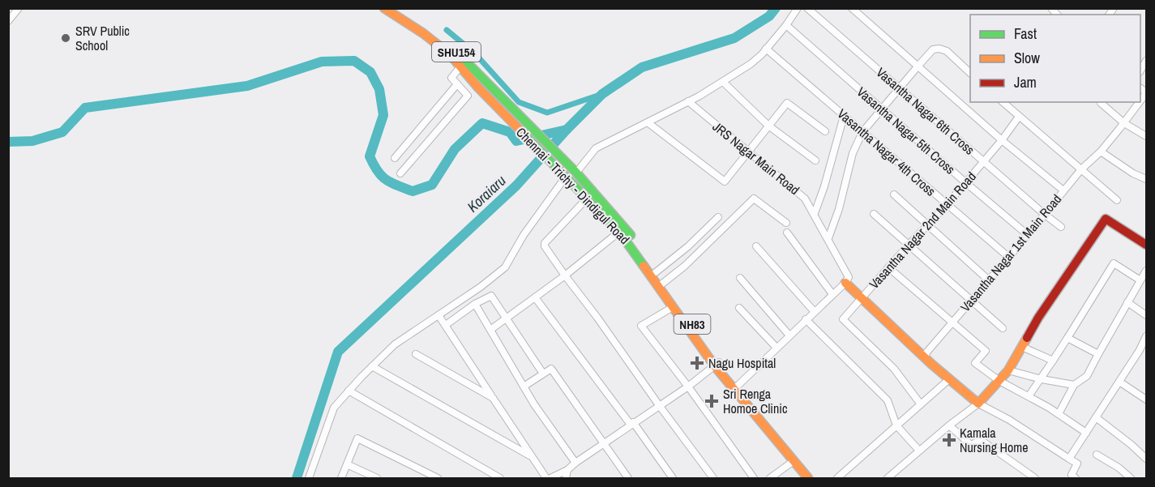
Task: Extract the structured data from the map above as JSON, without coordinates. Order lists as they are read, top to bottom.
{
  "streets": {
    "main road": ["SHU154", "Chennai - Trichy - Dindigul Road", "NH83"],
    "street": [
      "Vasantha Nagar 6th Cross",
      "Vasantha Nagar 5th Cross",
      "Vasantha Nagar 4th Cross",
      "JRS Nagar Main Road",
      "Vasantha Nagar 2nd Main Road",
      "Vasantha Nagar 1st Main Road"
    ]
  },
  "crossings": [
    ["Vasantha Nagar 6th Cross", "Vasantha Nagar 2nd Main Road"],
    ["Vasantha Nagar 6th Cross", "Vasantha Nagar 1st Main Road"],
    ["Vasantha Nagar 5th Cross", "Vasantha Nagar 2nd Main Road"],
    ["Vasantha Nagar 5th Cross", "Vasantha Nagar 1st Main Road"],
    ["Vasantha Nagar 4th Cross", "Vasantha Nagar 2nd Main Road"],
    ["Vasantha Nagar 4th Cross", "Vasantha Nagar 1st Main Road"]
  ],
  "water": ["Koraiaru"],
  "places": {
    "other": ["SRV Public School"],
    "health": ["Nagu Hospital", "Sri Renga Homoe Clinic", "Kamala Nursing Home"]
  },
  "legend": ["Fast", "Slow", "Jam"]
}
